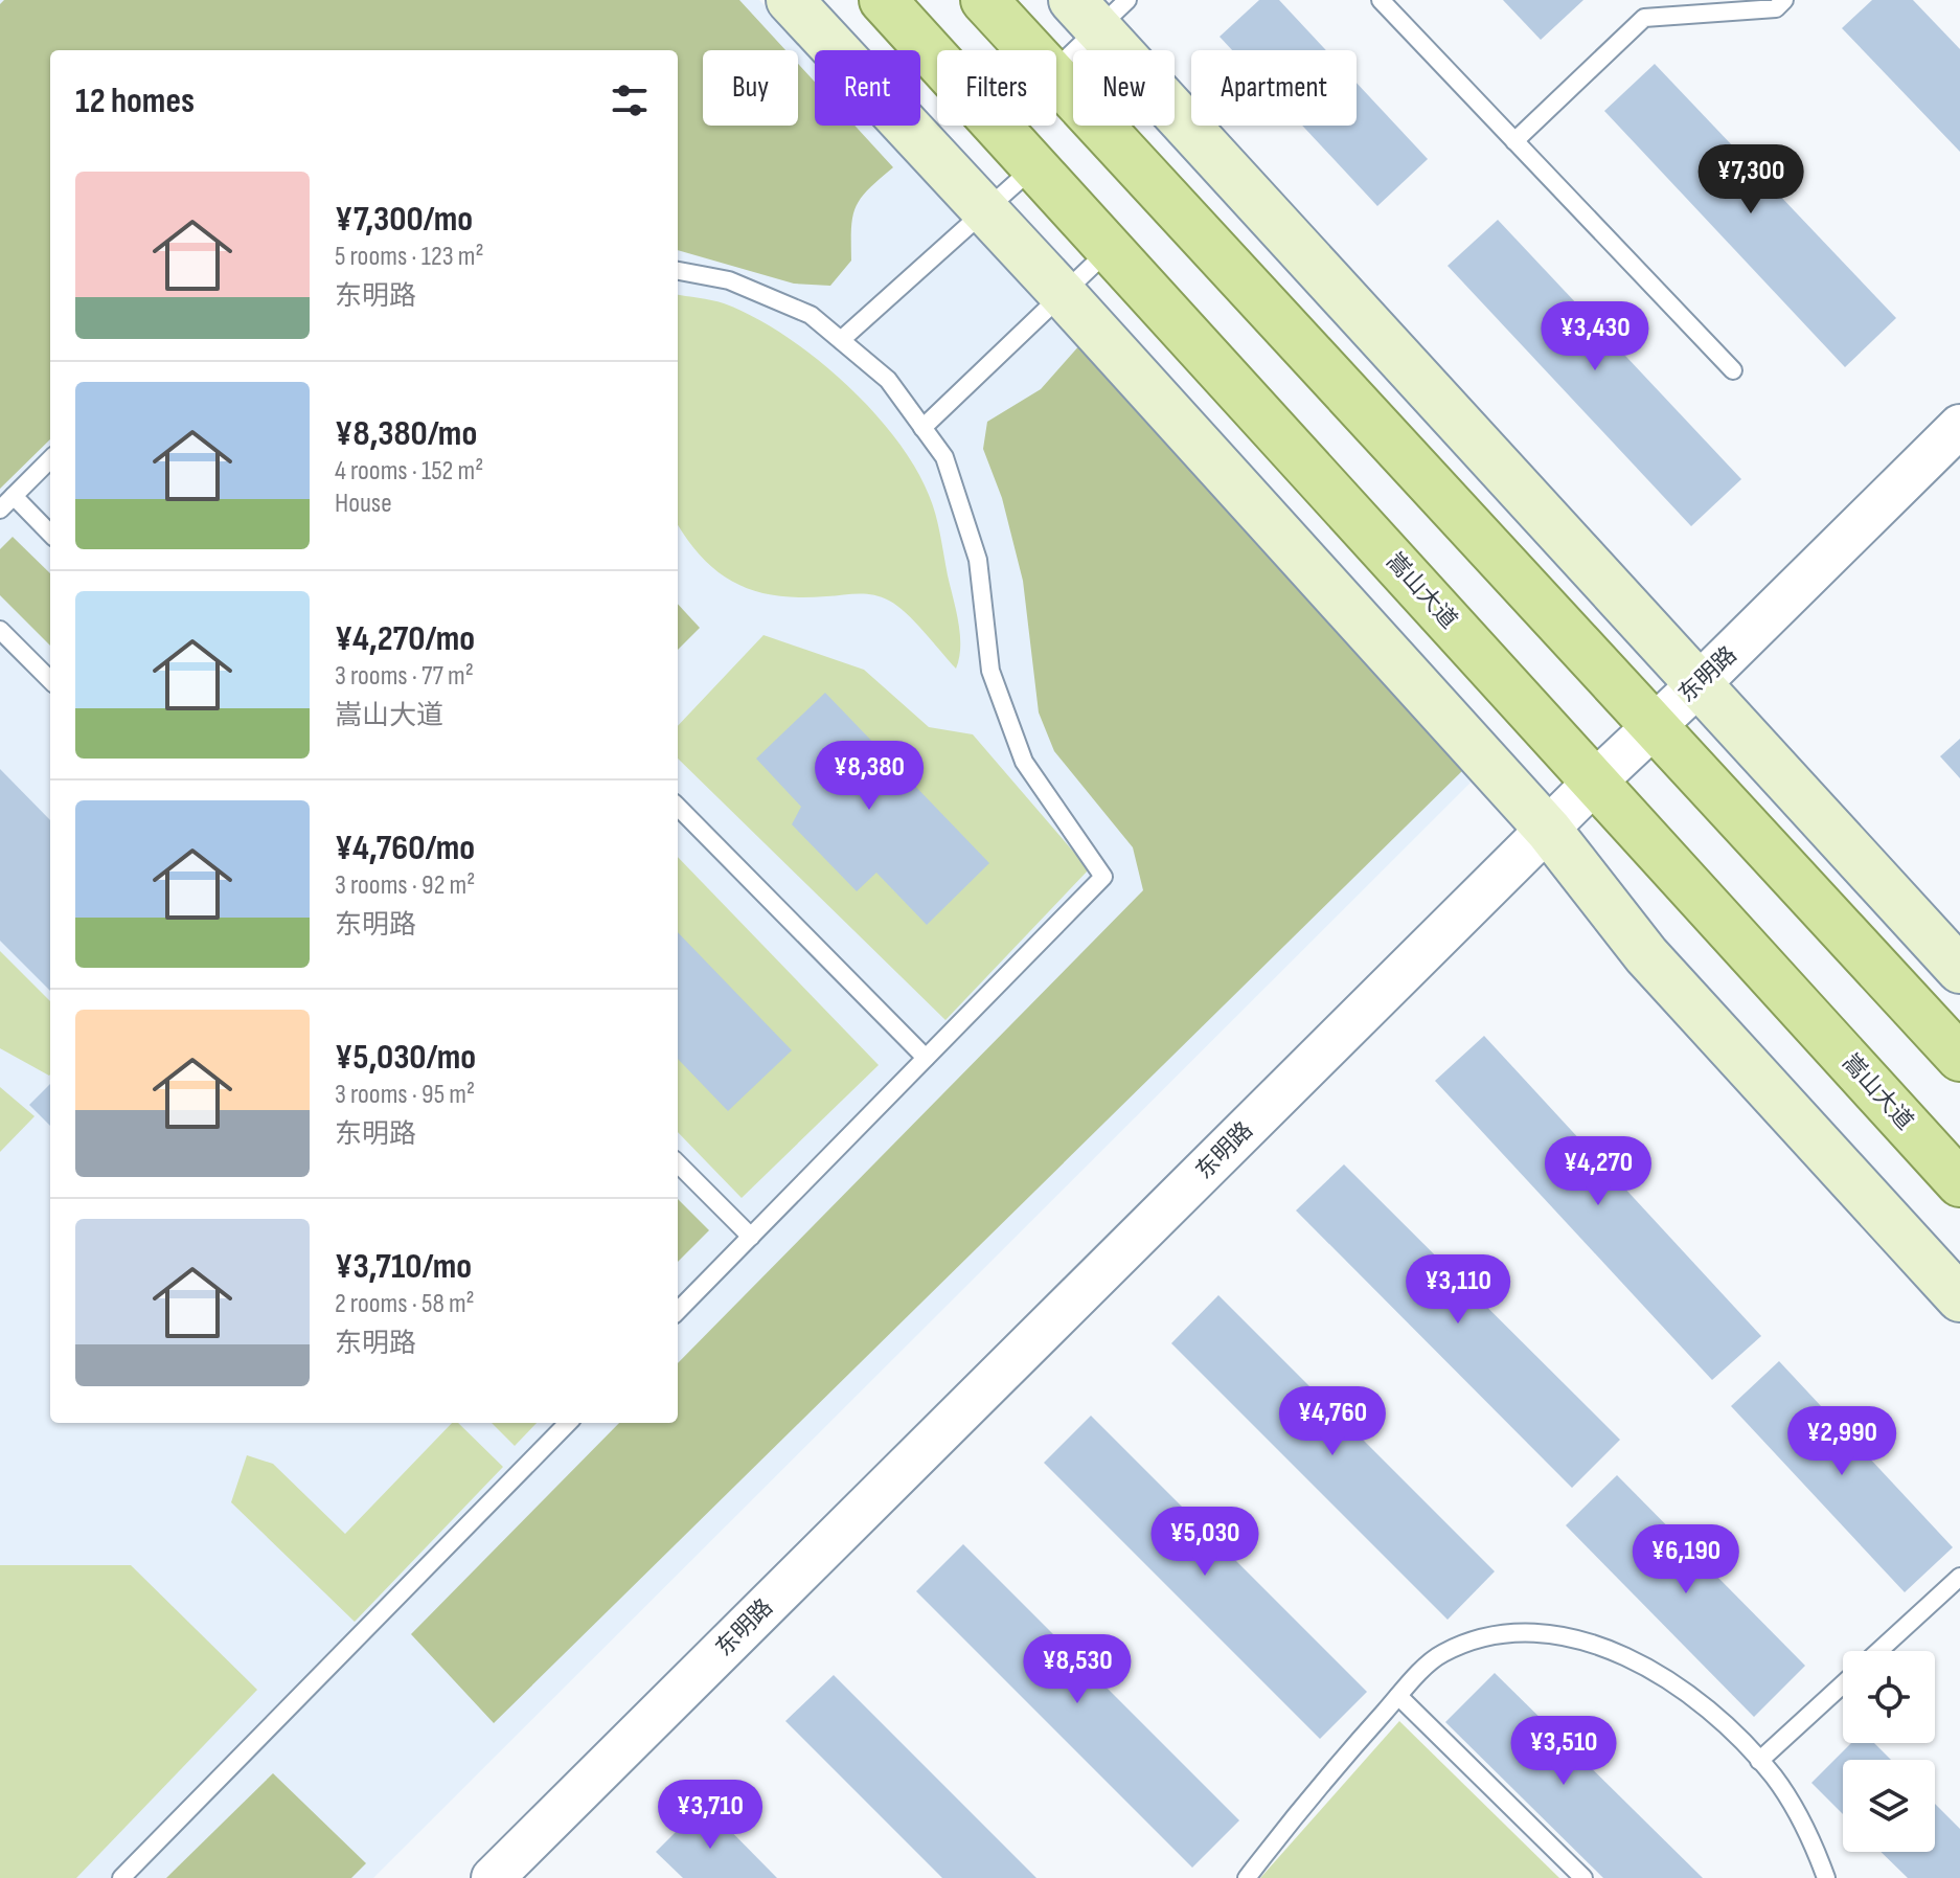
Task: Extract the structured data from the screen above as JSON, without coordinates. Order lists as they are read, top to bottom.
{
  "streets": {
    "main road": ["嵩山大道"],
    "street": ["东明路"]
  },
  "crossings": [
    ["嵩山大道", "东明路"]
  ],
  "page": {
    "chip": [
      "Buy",
      "Rent",
      "Filters",
      "New",
      "Apartment"
    ],
    "heading": "12 homes",
    "price": [
      "¥7,300",
      "¥3,430",
      "¥8,380",
      "¥4,270",
      "¥3,110",
      "¥4,760",
      "¥2,990",
      "¥5,030",
      "¥6,190",
      "¥8,530",
      "¥3,510",
      "¥3,710"
    ],
    "list": [
      {
        "name": "¥7,300/mo",
        "note": "5 rooms · 123 m² · 东明路"
      },
      {
        "name": "¥8,380/mo",
        "note": "4 rooms · 152 m² · House"
      },
      {
        "name": "¥4,270/mo",
        "note": "3 rooms · 77 m² · 嵩山大道"
      },
      {
        "name": "¥4,760/mo",
        "note": "3 rooms · 92 m² · 东明路"
      },
      {
        "name": "¥5,030/mo",
        "note": "3 rooms · 95 m² · 东明路"
      },
      {
        "name": "¥3,710/mo",
        "note": "2 rooms · 58 m² · 东明路"
      }
    ]
  }
}
